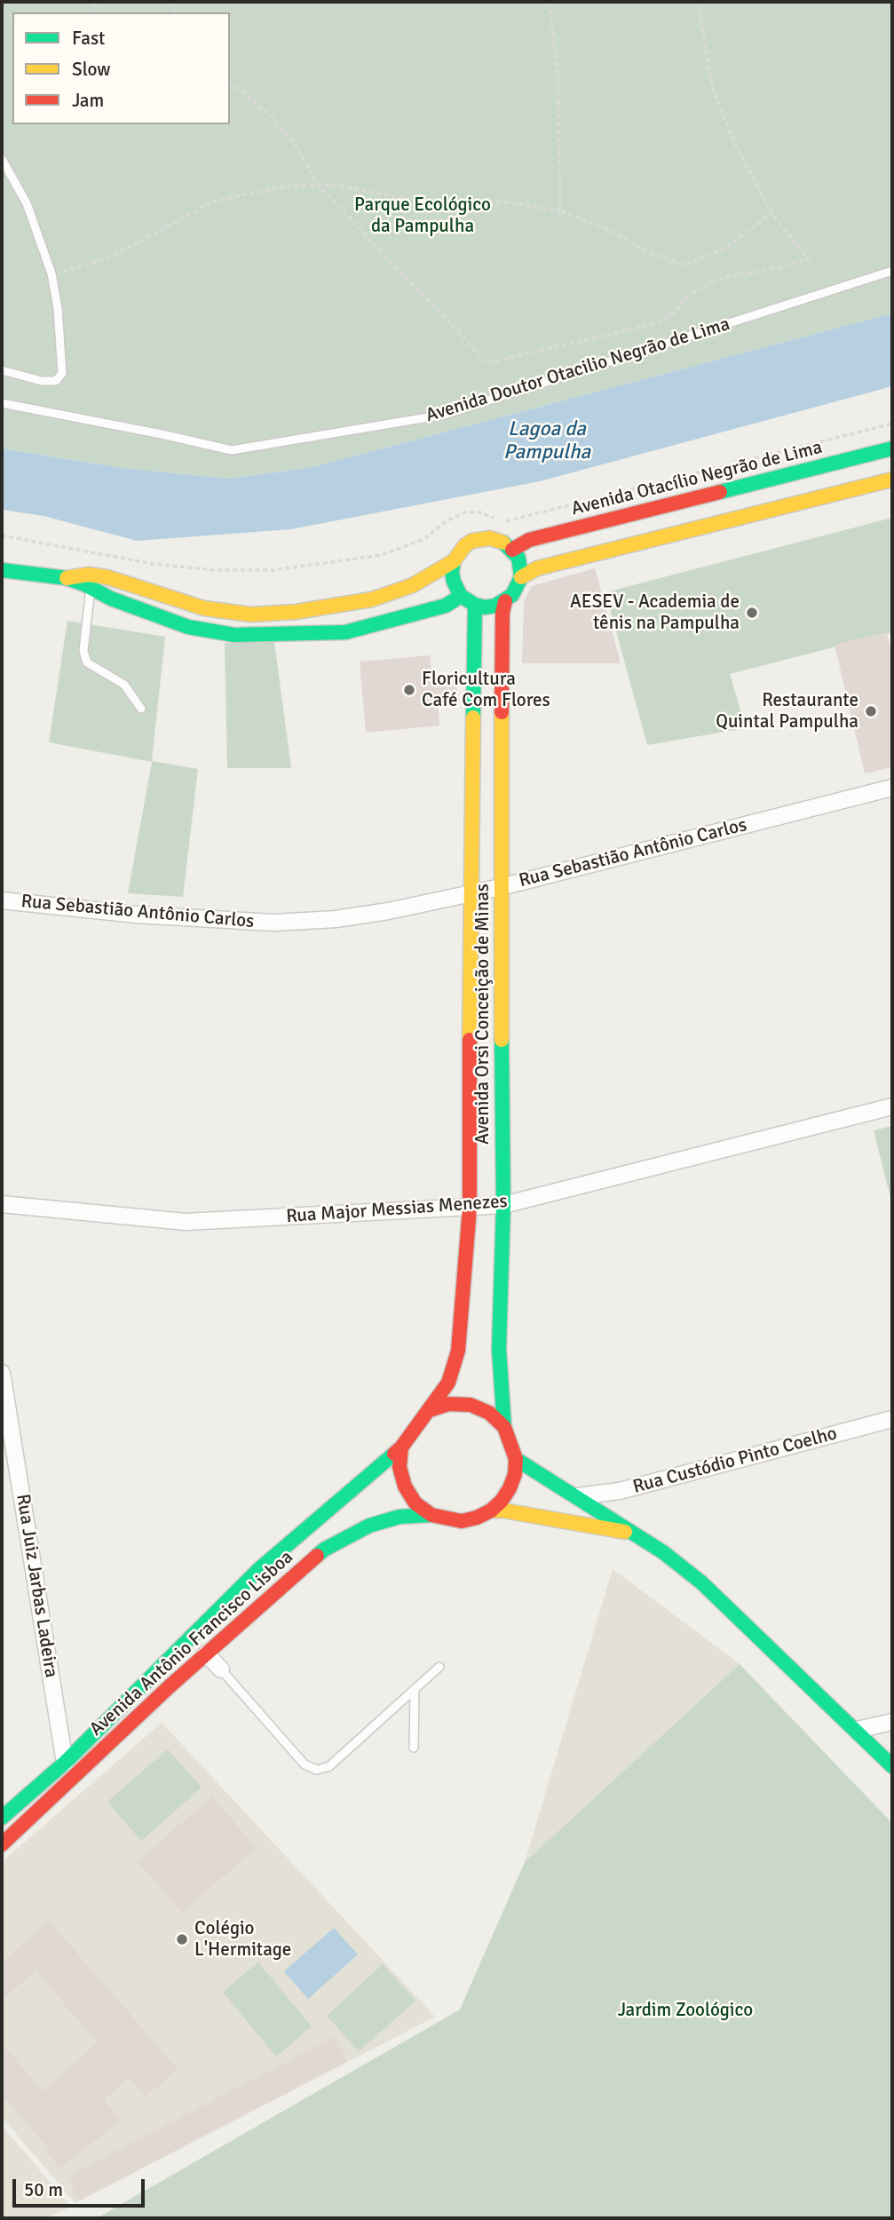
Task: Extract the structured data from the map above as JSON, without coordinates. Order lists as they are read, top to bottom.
{
  "streets": {
    "street": [
      "Avenida Otacílio Negrão de Lima",
      "Rua Sebastião Antônio Carlos",
      "Avenida Orsi Conceição de Minas",
      "Rua Major Messias Menezes",
      "Rua Custódio Pinto Coelho",
      "Rua Juiz Jarbas Ladeira",
      "Avenida Antônio Francisco Lisboa"
    ],
    "lane": ["Avenida Doutor Otacilio Negrão de Lima"]
  },
  "crossings": [
    ["Avenida Otacílio Negrão de Lima", "Avenida Orsi Conceição de Minas"],
    ["Rua Sebastião Antônio Carlos", "Avenida Orsi Conceição de Minas"],
    ["Avenida Orsi Conceição de Minas", "Rua Major Messias Menezes"],
    ["Avenida Orsi Conceição de Minas", "Avenida Antônio Francisco Lisboa"],
    ["Rua Juiz Jarbas Ladeira", "Avenida Antônio Francisco Lisboa"]
  ],
  "water": ["Lagoa da Pampulha"],
  "parks": ["Parque Ecológico da Pampulha", "Jardim Zoológico"],
  "places": [
    "AESEV - Academia de tênis na Pampulha",
    "Floricultura Café Com Flores",
    "Restaurante Quintal Pampulha",
    "Colégio L'Hermitage"
  ],
  "legend": ["Fast", "Slow", "Jam"],
  "scale_bar": "50 m"
}
